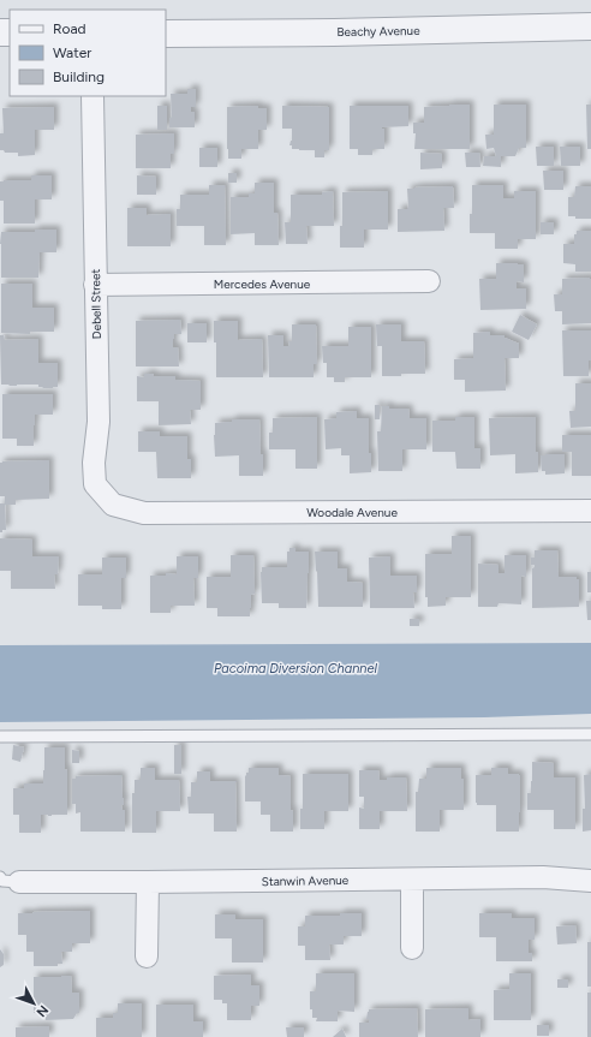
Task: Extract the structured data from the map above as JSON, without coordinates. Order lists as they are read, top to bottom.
{
  "streets": {
    "street": [
      "Beachy Avenue",
      "Mercedes Avenue",
      "Debell Street",
      "Woodale Avenue",
      "Stanwin Avenue"
    ]
  },
  "crossings": [
    ["Mercedes Avenue", "Debell Street"],
    ["Debell Street", "Woodale Avenue"]
  ],
  "water": ["Pacoima Diversion Channel"],
  "legend": ["Road", "Water", "Building"],
  "north": "bottom right"
}
